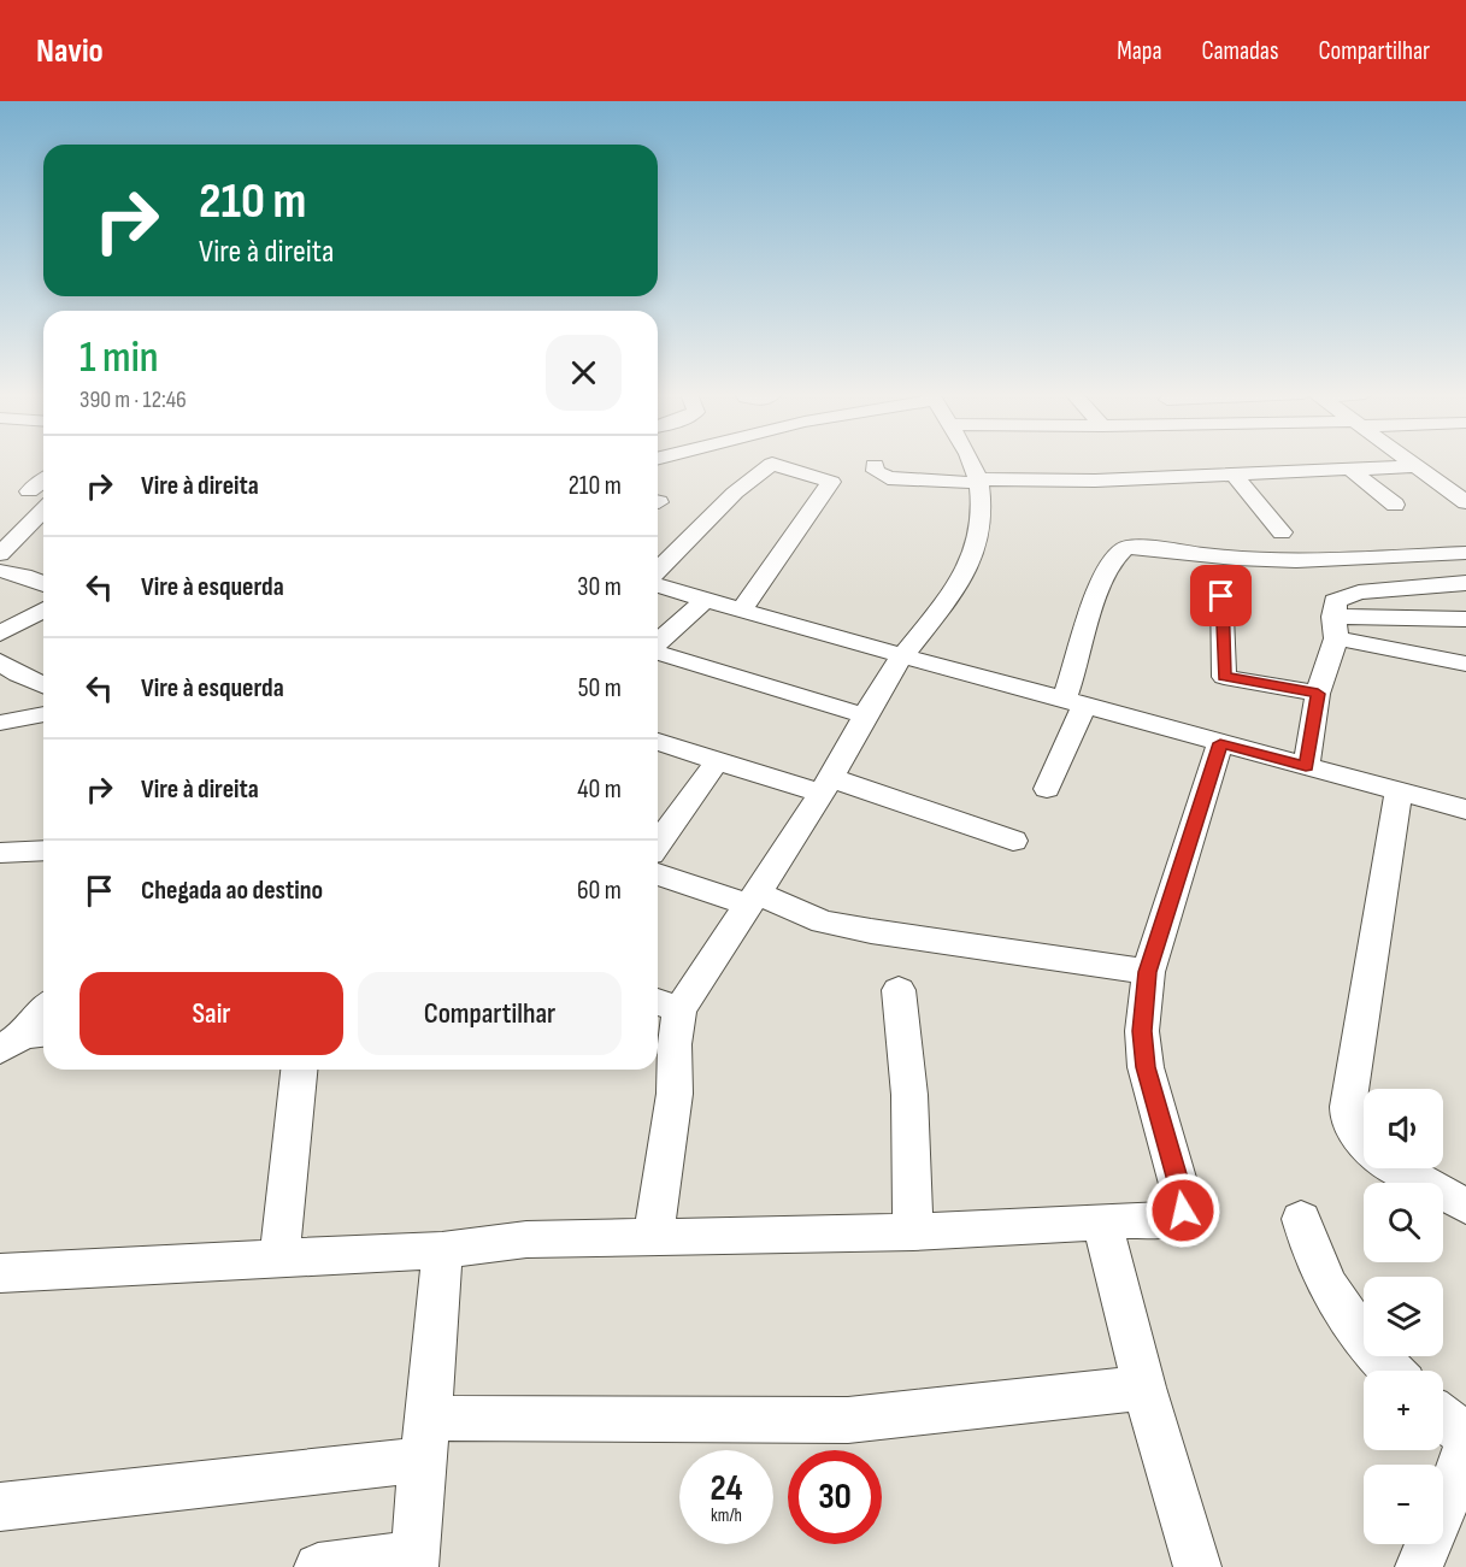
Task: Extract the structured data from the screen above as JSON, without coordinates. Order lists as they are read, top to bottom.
{
  "page": {
    "header": "Navio",
    "nav": ["Mapa", "Camadas", "Compartilhar"],
    "turn": ["210 m", "Vire à direita"],
    "heading": ["1 min", "390 m · 12:46"],
    "list": [
      {
        "name": "Vire à direita",
        "value": "210 m"
      },
      {
        "name": "Vire à esquerda",
        "value": "30 m"
      },
      {
        "name": "Vire à esquerda",
        "value": "50 m"
      },
      {
        "name": "Vire à direita",
        "value": "40 m"
      },
      {
        "name": "Chegada ao destino",
        "value": "60 m"
      }
    ],
    "buttons": ["Sair", "Compartilhar"],
    "map_buttons": ["+", "−"],
    "speed": "24 km/h",
    "limit": "30"
  }
}
